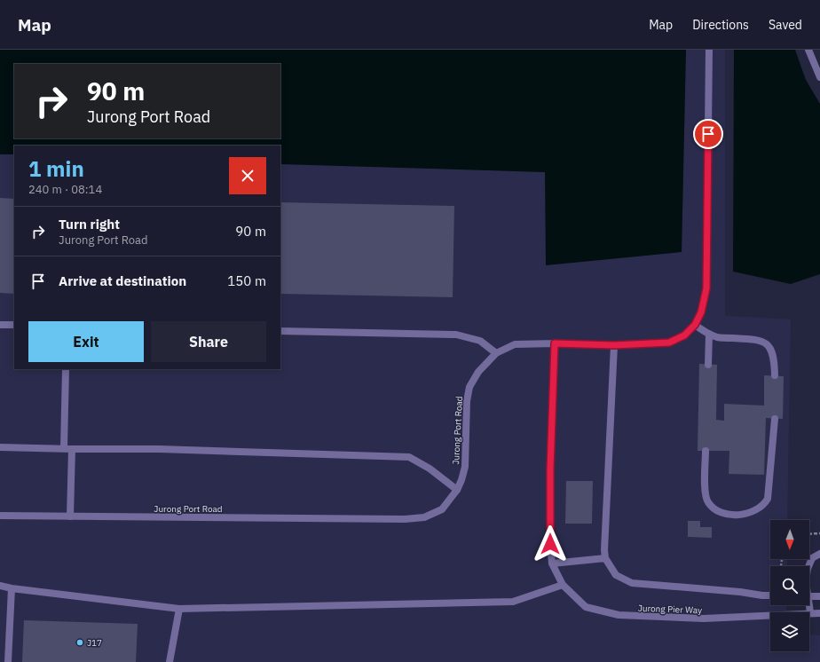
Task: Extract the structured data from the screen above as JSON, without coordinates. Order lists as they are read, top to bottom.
{
  "streets": {
    "street": ["Jurong Port Road", "Jurong Pier Way"]
  },
  "crossings": [
    ["Jurong Port Road", "Jurong Pier Way"]
  ],
  "places": ["J17"],
  "north": "bottom",
  "page": {
    "header": "Map",
    "nav": ["Map", "Directions", "Saved"],
    "turn": ["90 m", "Jurong Port Road"],
    "heading": ["1 min", "240 m · 08:14"],
    "list": [
      {
        "name": "Turn right",
        "note": "Jurong Port Road",
        "value": "90 m"
      },
      {
        "name": "Arrive at destination",
        "value": "150 m"
      }
    ],
    "buttons": ["Exit", "Share"]
  }
}
